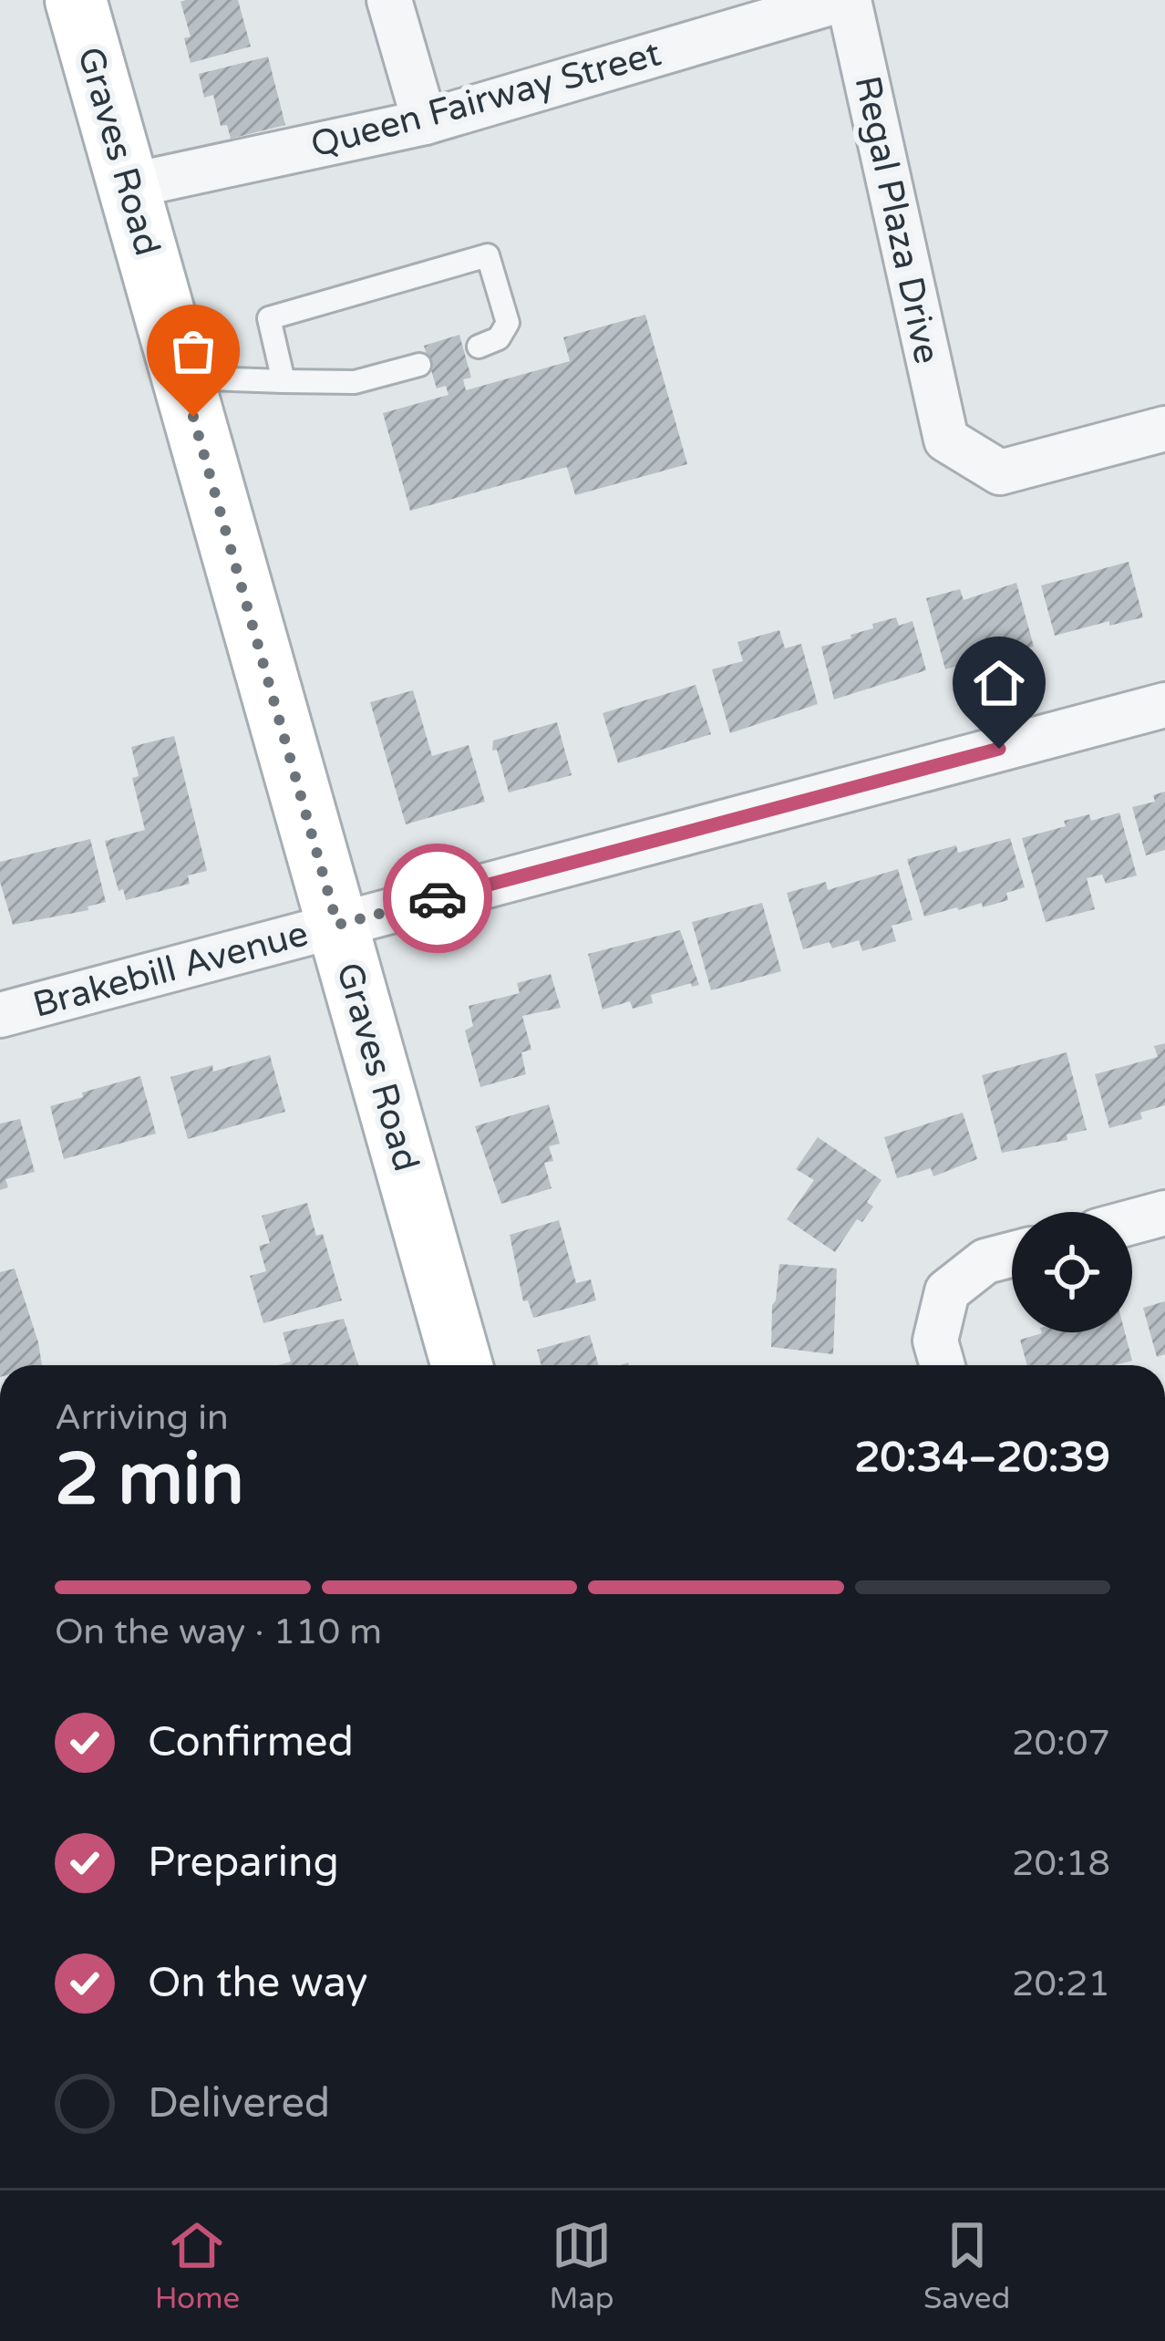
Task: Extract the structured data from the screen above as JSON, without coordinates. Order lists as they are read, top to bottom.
{
  "streets": {
    "street": [
      "Queen Fairway Street",
      "Graves Road",
      "Regal Plaza Drive",
      "Brakebill Avenue"
    ]
  },
  "crossings": [
    ["Queen Fairway Street", "Graves Road"],
    ["Graves Road", "Brakebill Avenue"]
  ],
  "page": {
    "heading": ["2 min", "Arriving in", "20:34–20:39"],
    "bar": "On the way · 110 m",
    "list": [
      ["Confirmed", "20:07"],
      ["Preparing", "20:18"],
      ["On the way", "20:21"],
      "Delivered"
    ],
    "tabs": ["Home", "Map", "Saved"]
  }
}
